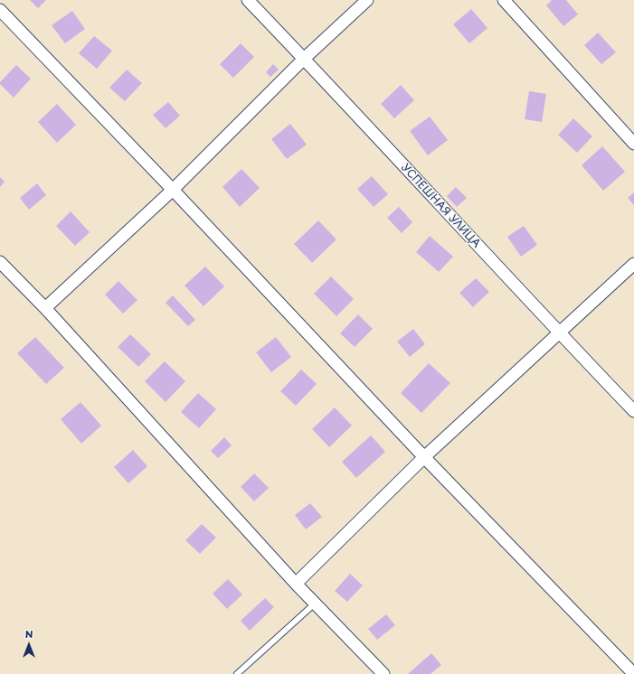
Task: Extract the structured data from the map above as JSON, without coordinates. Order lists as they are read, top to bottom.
{
  "streets": {
    "street": ["УСПЕШНАЯ УЛИЦА"]
  },
  "north": "top"
}
